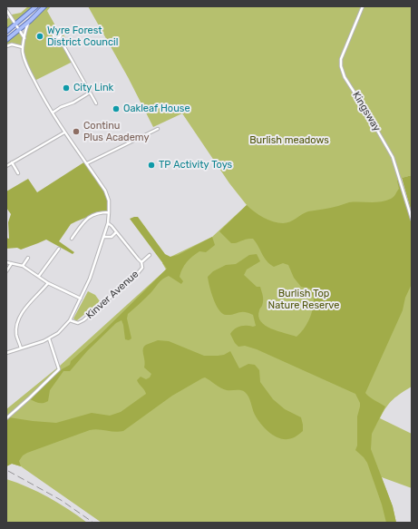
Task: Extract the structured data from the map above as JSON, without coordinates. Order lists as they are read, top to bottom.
{
  "streets": {
    "street": ["Kingsway", "Kinver Avenue"]
  },
  "parks": ["Burlish meadows", "Burlish Top Nature Reserve"],
  "places": [
    "Wyre Forest District Council",
    "City Link",
    "Oakleaf House",
    "Continu Plus Academy",
    "TP Activity Toys"
  ]
}
